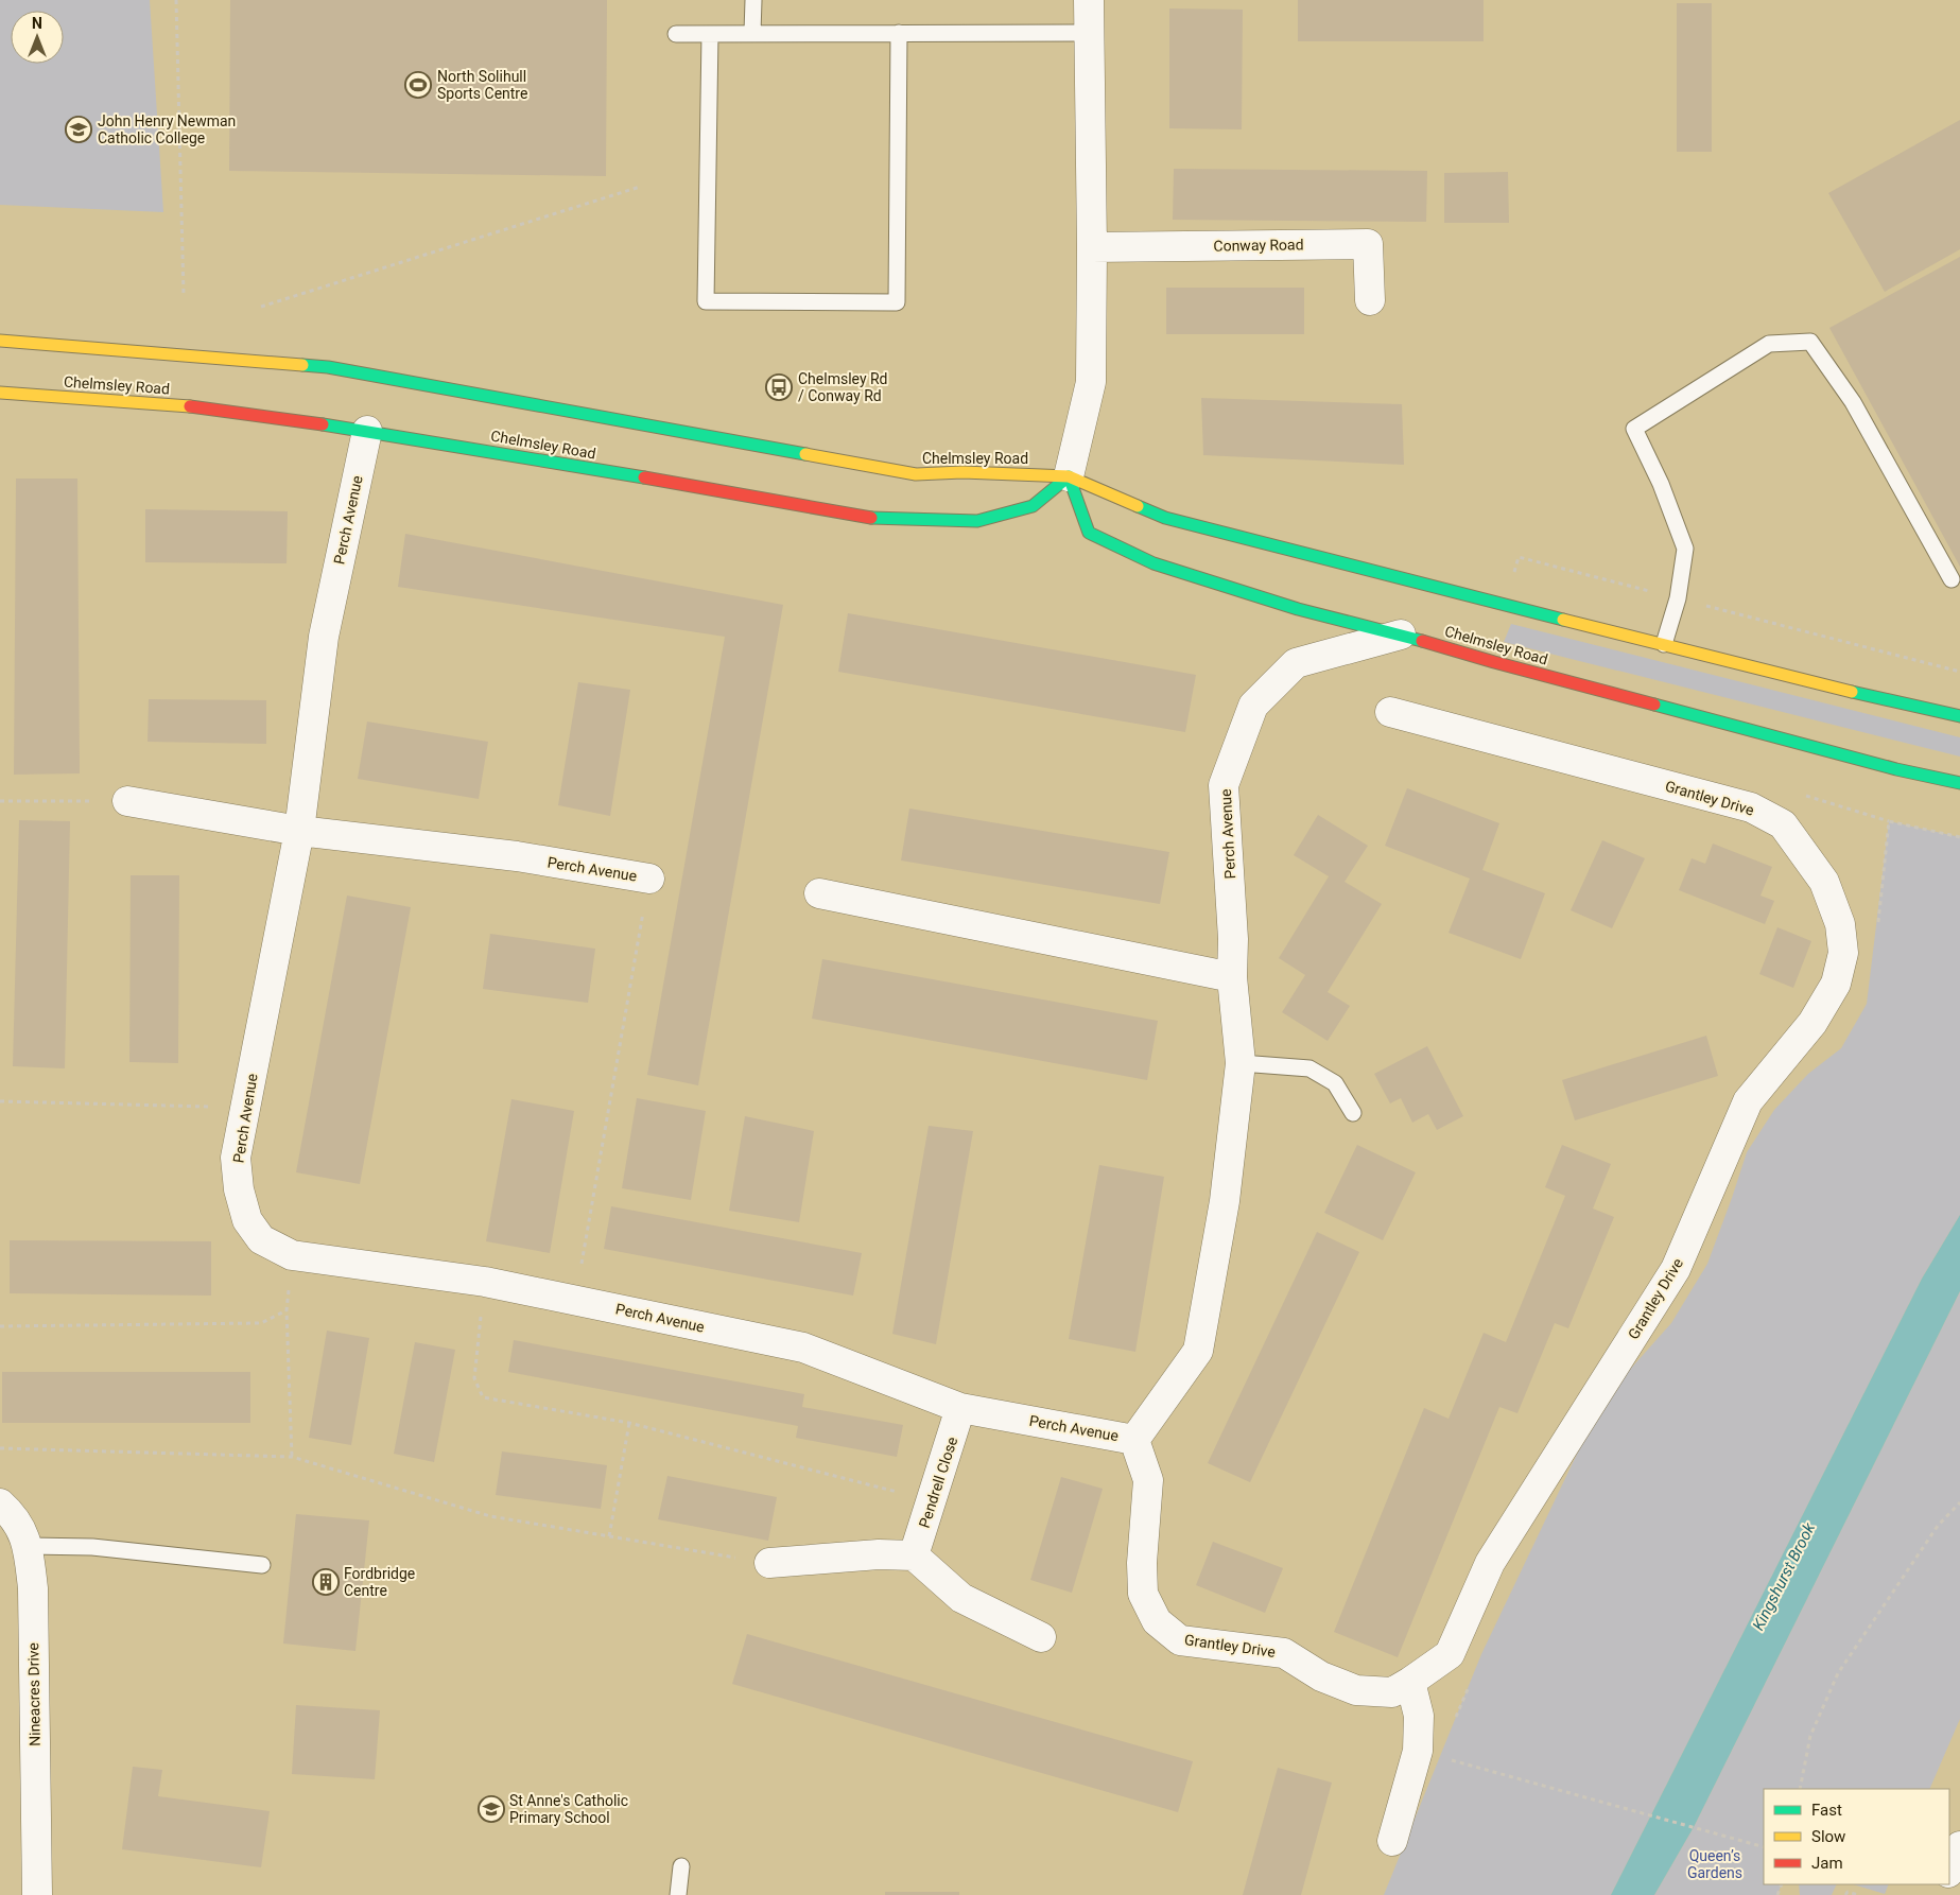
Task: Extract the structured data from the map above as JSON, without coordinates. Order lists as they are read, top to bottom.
{
  "streets": {
    "street": [
      "Conway Road",
      "Chelmsley Road",
      "Perch Avenue",
      "Grantley Drive",
      "Pendrell Close",
      "Nineacres Drive"
    ]
  },
  "crossings": [
    ["Chelmsley Road", "Perch Avenue"],
    ["Perch Avenue", "Grantley Drive"],
    ["Perch Avenue", "Pendrell Close"]
  ],
  "water": ["Kingshurst Brook"],
  "parks": ["Queen’s Gardens"],
  "places": {
    "sports": ["North Solihull Sports Centre"],
    "school or university": ["John Henry Newman Catholic College", "St Anne's Catholic Primary School"],
    "bus stop": ["Chelmsley Rd / Conway Rd"],
    "building": ["Fordbridge Centre"]
  },
  "legend": ["Fast", "Slow", "Jam"],
  "north": "top"
}
